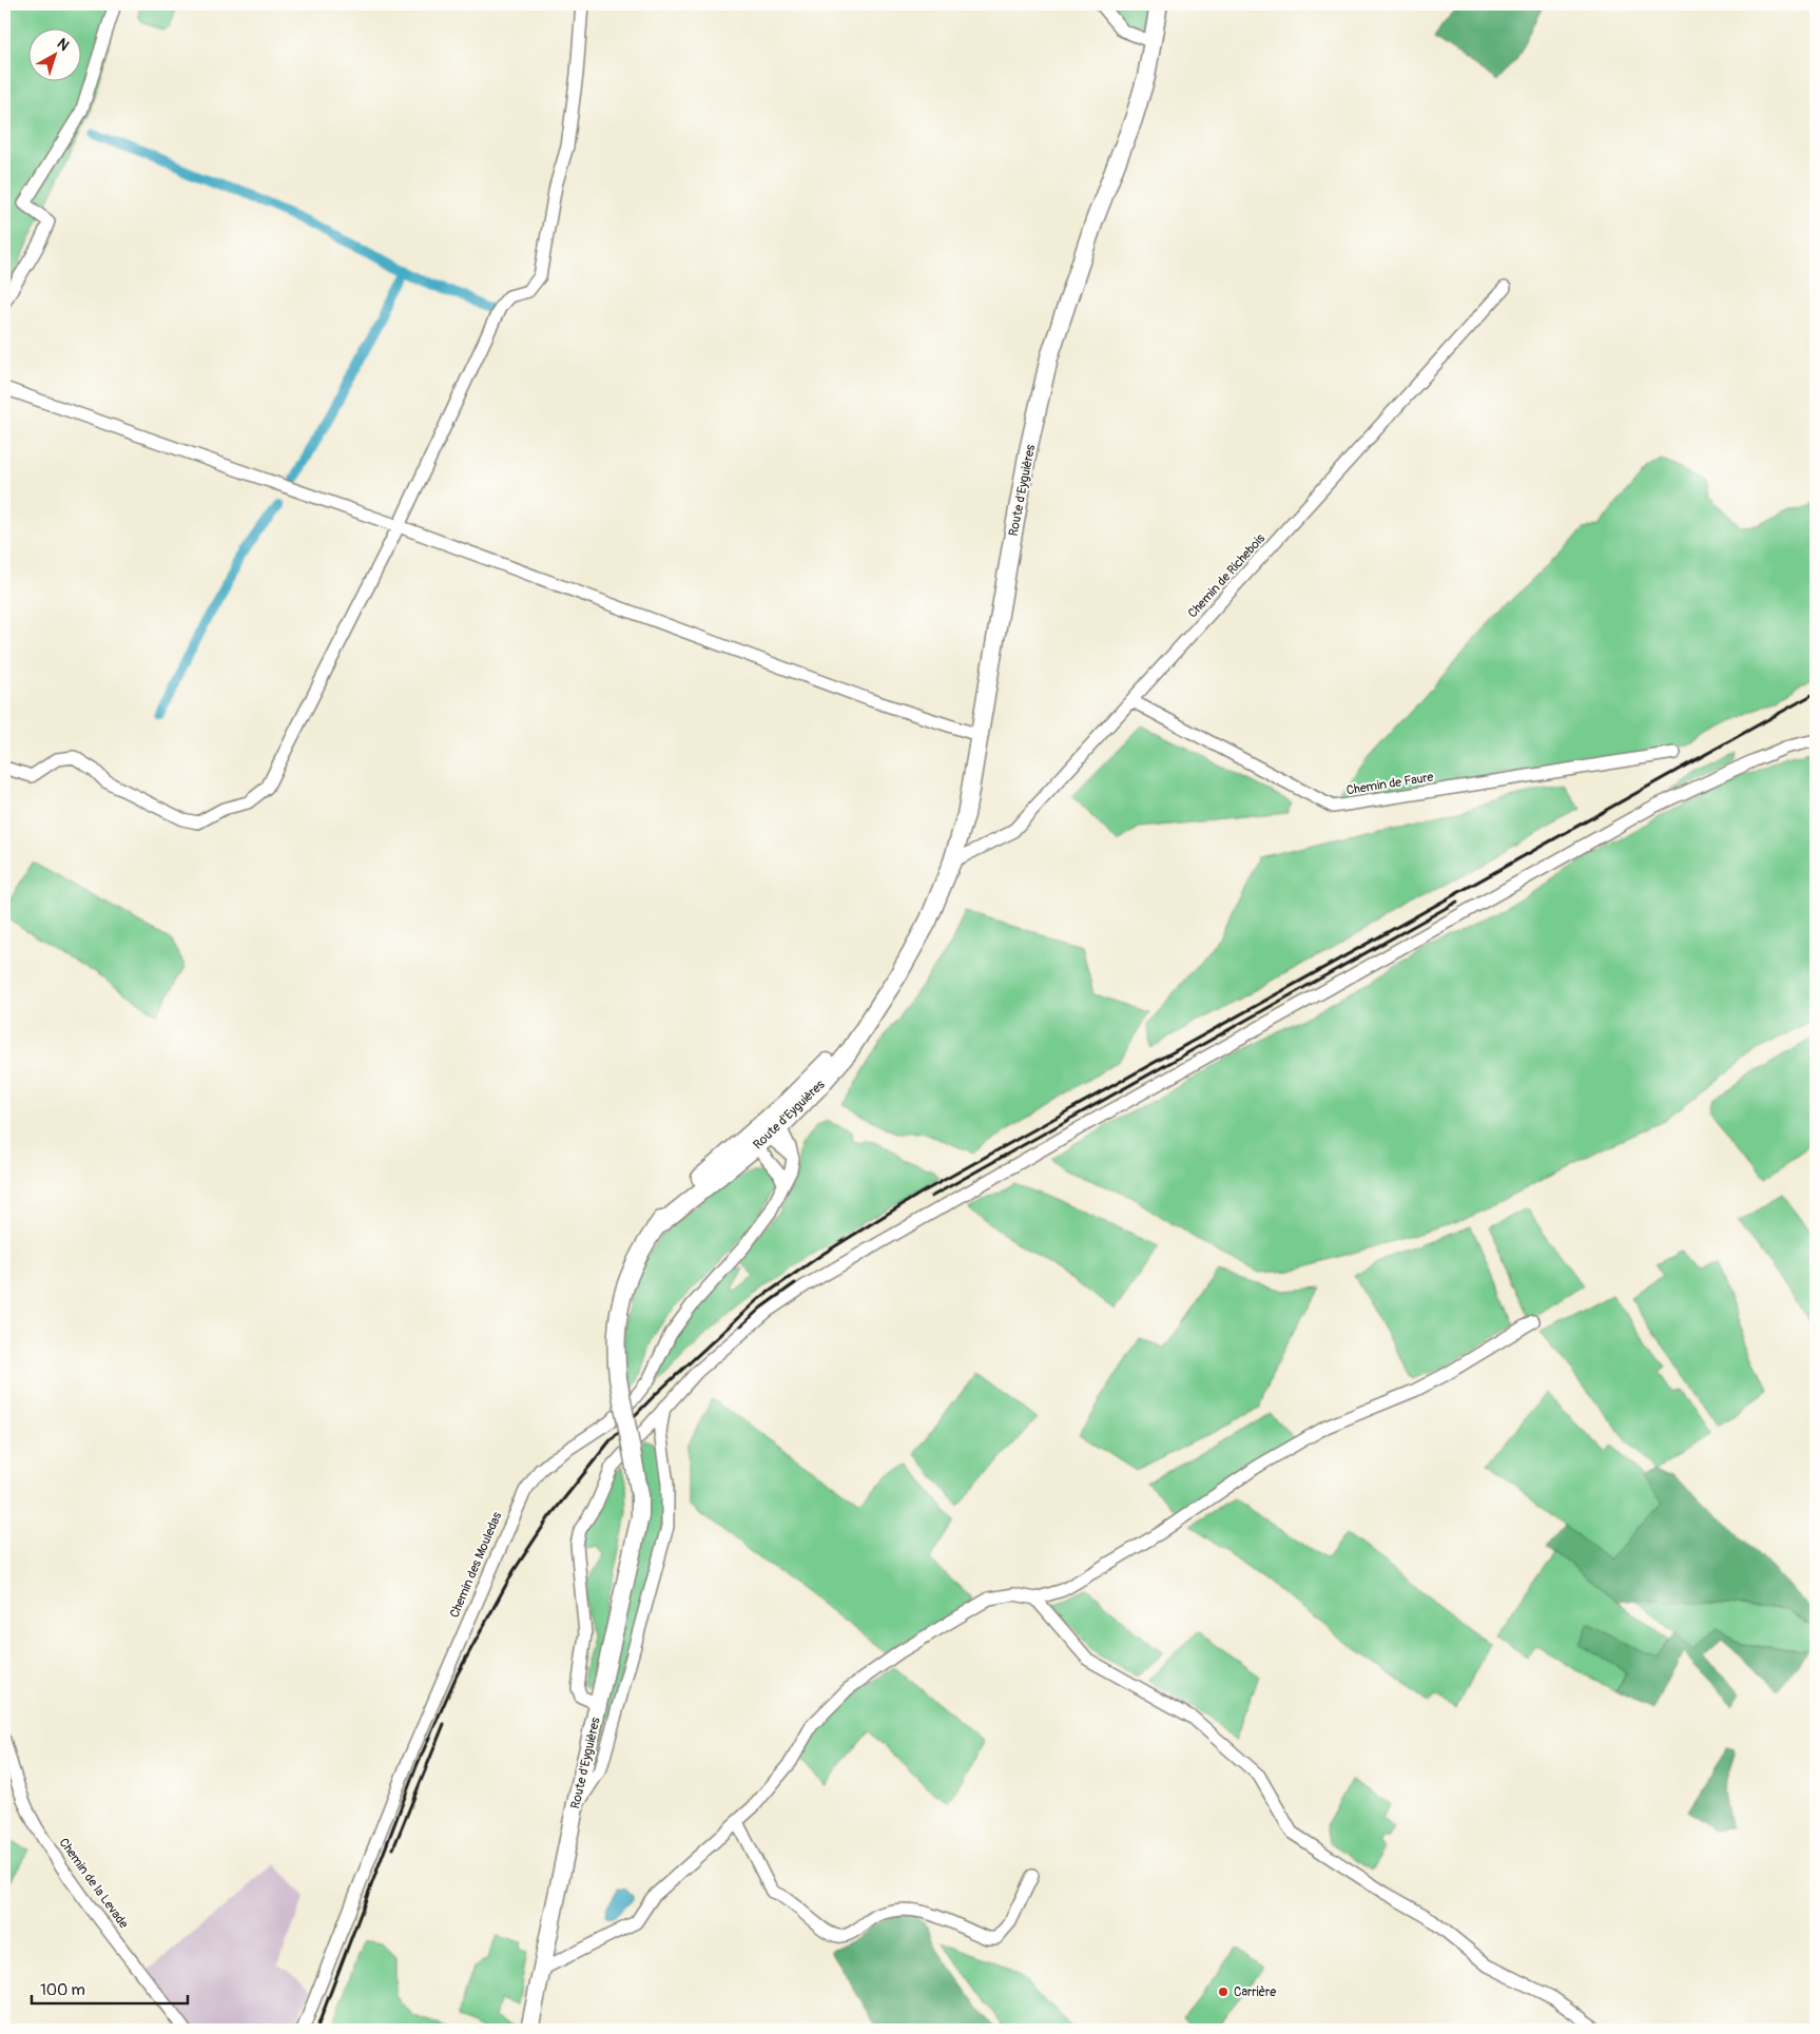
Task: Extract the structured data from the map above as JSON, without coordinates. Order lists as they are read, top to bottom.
{
  "streets": {
    "main road": ["Route d'Eyguières"],
    "street": [
      "Chemin de Richebois",
      "Chemin de Faure",
      "Chemin des Mouledas",
      "Chemin de la Levade"
    ]
  },
  "crossings": [
    ["Route d'Eyguières", "Chemin de Richebois"],
    ["Route d'Eyguières", "Chemin des Mouledas"],
    ["Chemin de Richebois", "Chemin de Faure"]
  ],
  "places": ["Carrière"],
  "scale_bar": "100 m",
  "north": "top right"
}
